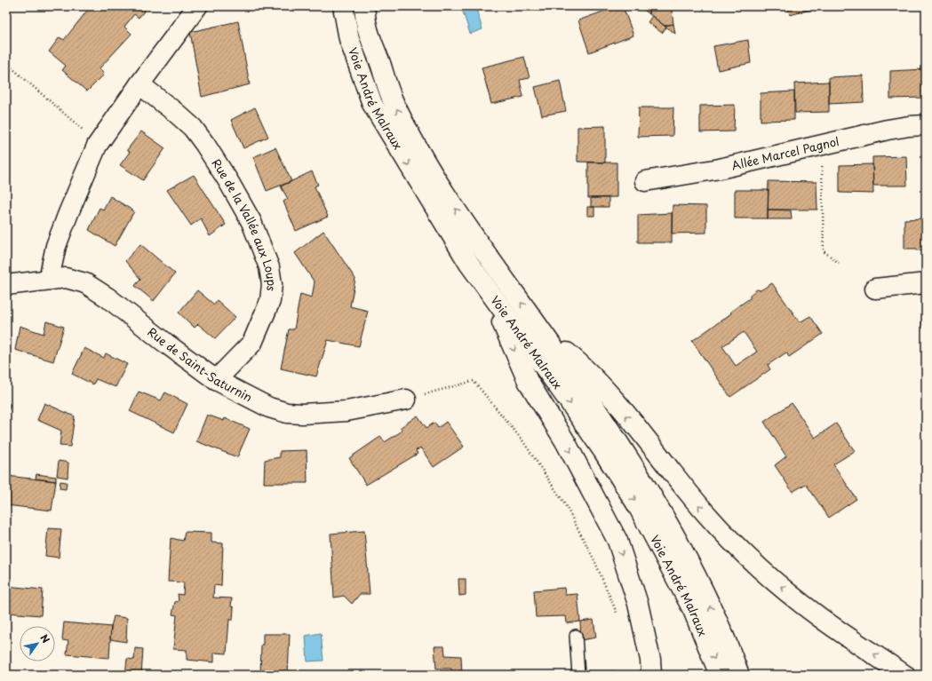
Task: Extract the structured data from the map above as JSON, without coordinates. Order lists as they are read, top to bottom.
{
  "streets": {
    "main road": [
      "Voie André Malraux",
      "Allée Marcel Pagnol",
      "Rue de la Vallée aux Loups",
      "Rue de Saint-Saturnin"
    ]
  },
  "crossings": [
    ["Rue de la Vallée aux Loups", "Rue de Saint-Saturnin"]
  ],
  "north": "top right"
}
